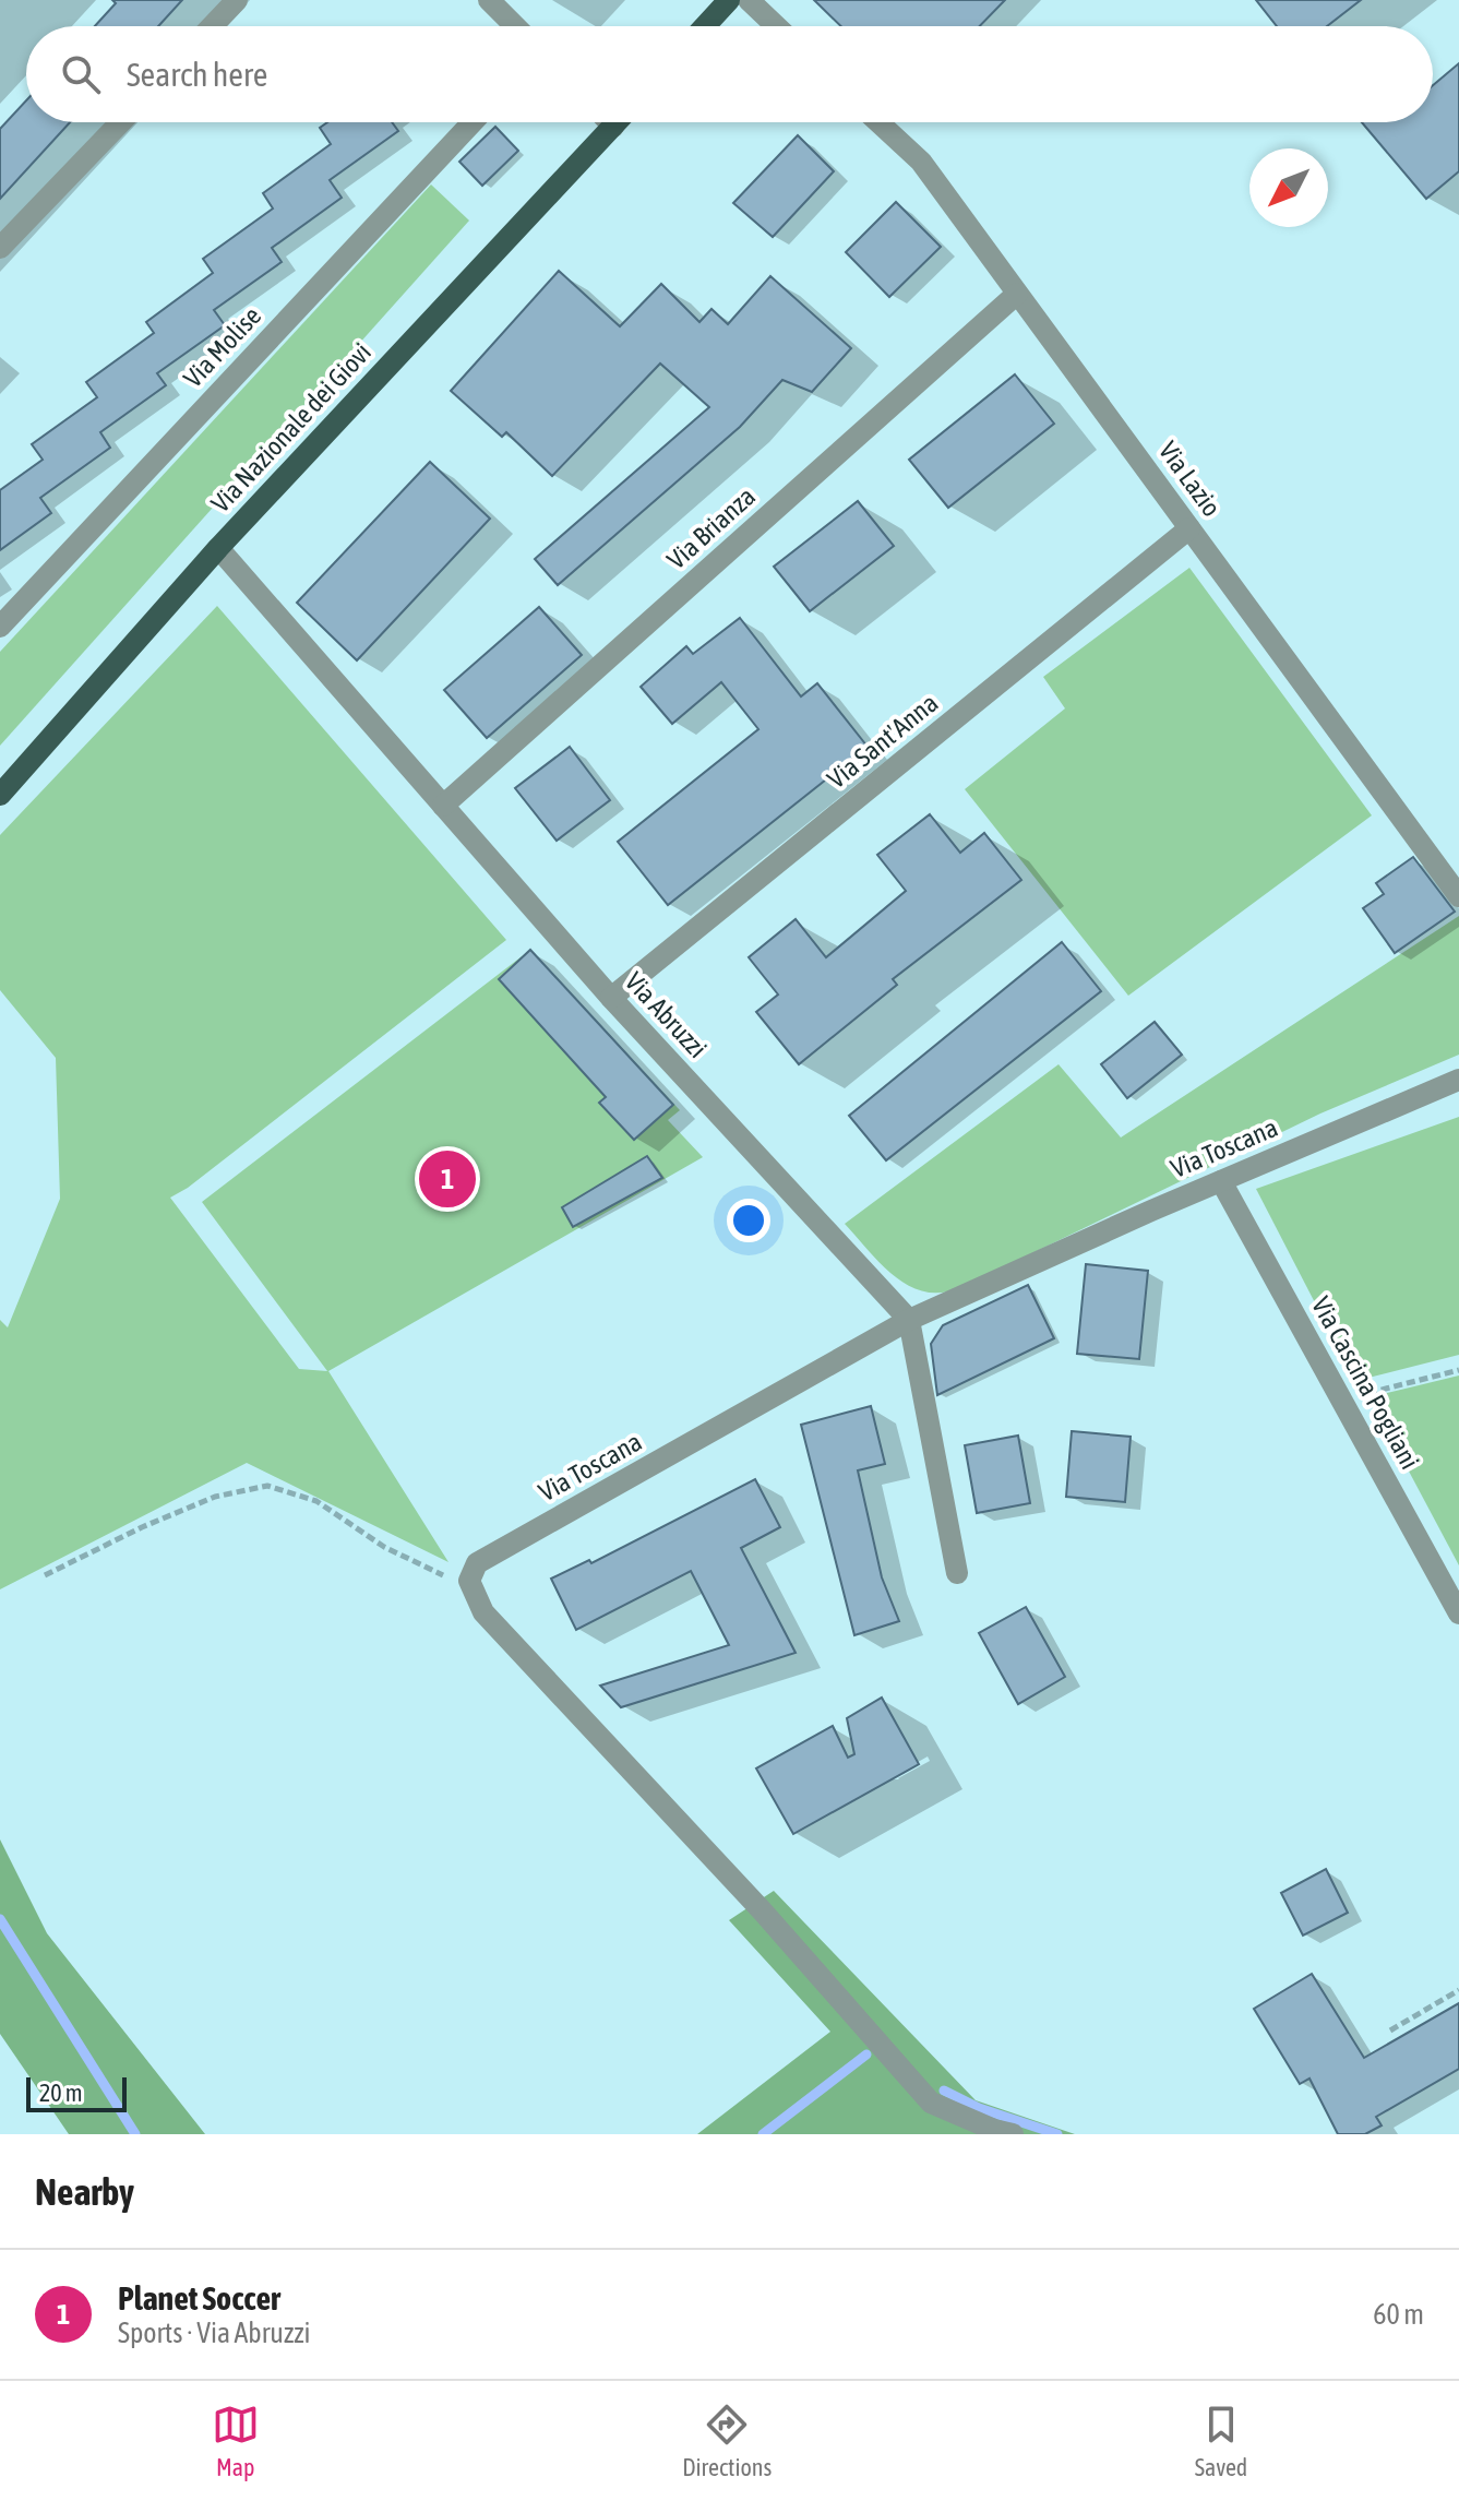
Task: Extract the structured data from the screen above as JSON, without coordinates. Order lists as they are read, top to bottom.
{
  "streets": {
    "main road": ["Via Nazionale dei Giovi"],
    "street": [
      "Via Molise",
      "Via Lazio",
      "Via Brianza",
      "Via Sant'Anna",
      "Via Abruzzi",
      "Via Toscana",
      "Via Cascina Pogliani"
    ]
  },
  "crossings": [
    ["Via Nazionale dei Giovi", "Via Abruzzi"],
    ["Via Lazio", "Via Brianza"],
    ["Via Lazio", "Via Sant'Anna"],
    ["Via Brianza", "Via Abruzzi"],
    ["Via Sant'Anna", "Via Abruzzi"],
    ["Via Abruzzi", "Via Toscana"],
    ["Via Toscana", "Via Cascina Pogliani"]
  ],
  "scale_bar": "20 m",
  "north": "bottom left",
  "page": {
    "search": "Search here",
    "pins": "1",
    "scale": "20 m",
    "heading": "Nearby",
    "list": [
      {
        "mark": "1",
        "name": "Planet Soccer",
        "note": "Sports · Via Abruzzi",
        "value": "60 m"
      }
    ],
    "nav": ["Map", "Directions", "Saved"]
  }
}
